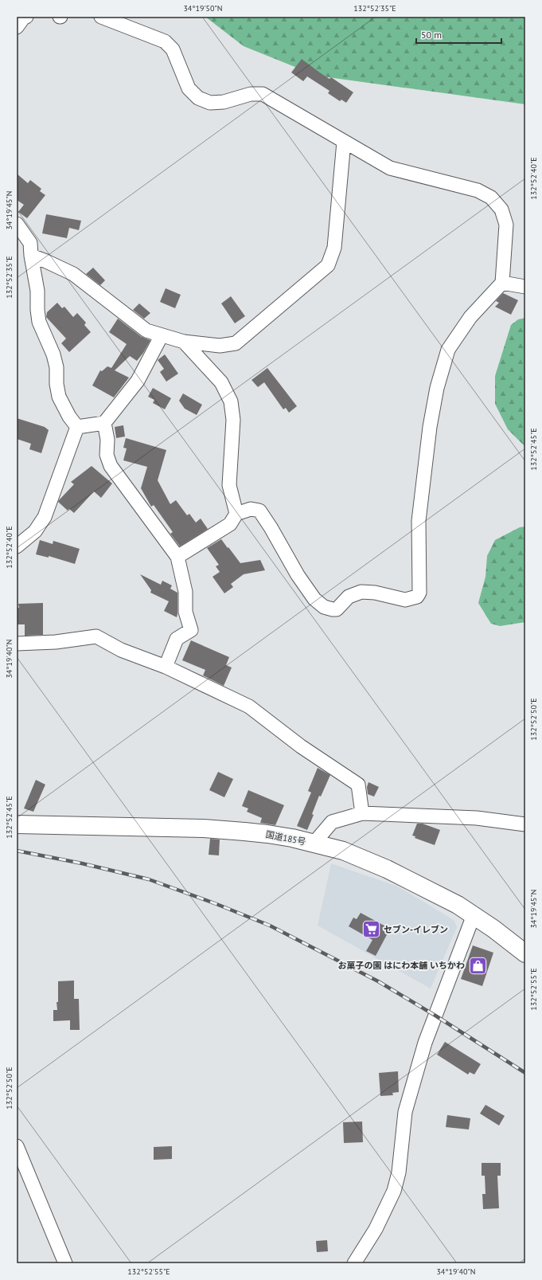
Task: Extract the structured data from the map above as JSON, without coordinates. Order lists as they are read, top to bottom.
{
  "streets": {
    "highway": ["国道185号"]
  },
  "places": {
    "supermarket": ["セブン-イレブン"],
    "shop": ["お菓子の園 はにわ本舗 いちかわ"]
  },
  "scale_bar": "50 m",
  "coordinates": [
    "34°19'50\"N",
    "132°52'35\"E",
    "132°52'40\"E",
    "34°19'45\"N",
    "132°52'45\"E",
    "34°19'40\"N",
    "132°52'50\"E",
    "132°52'55\"E"
  ]
}
